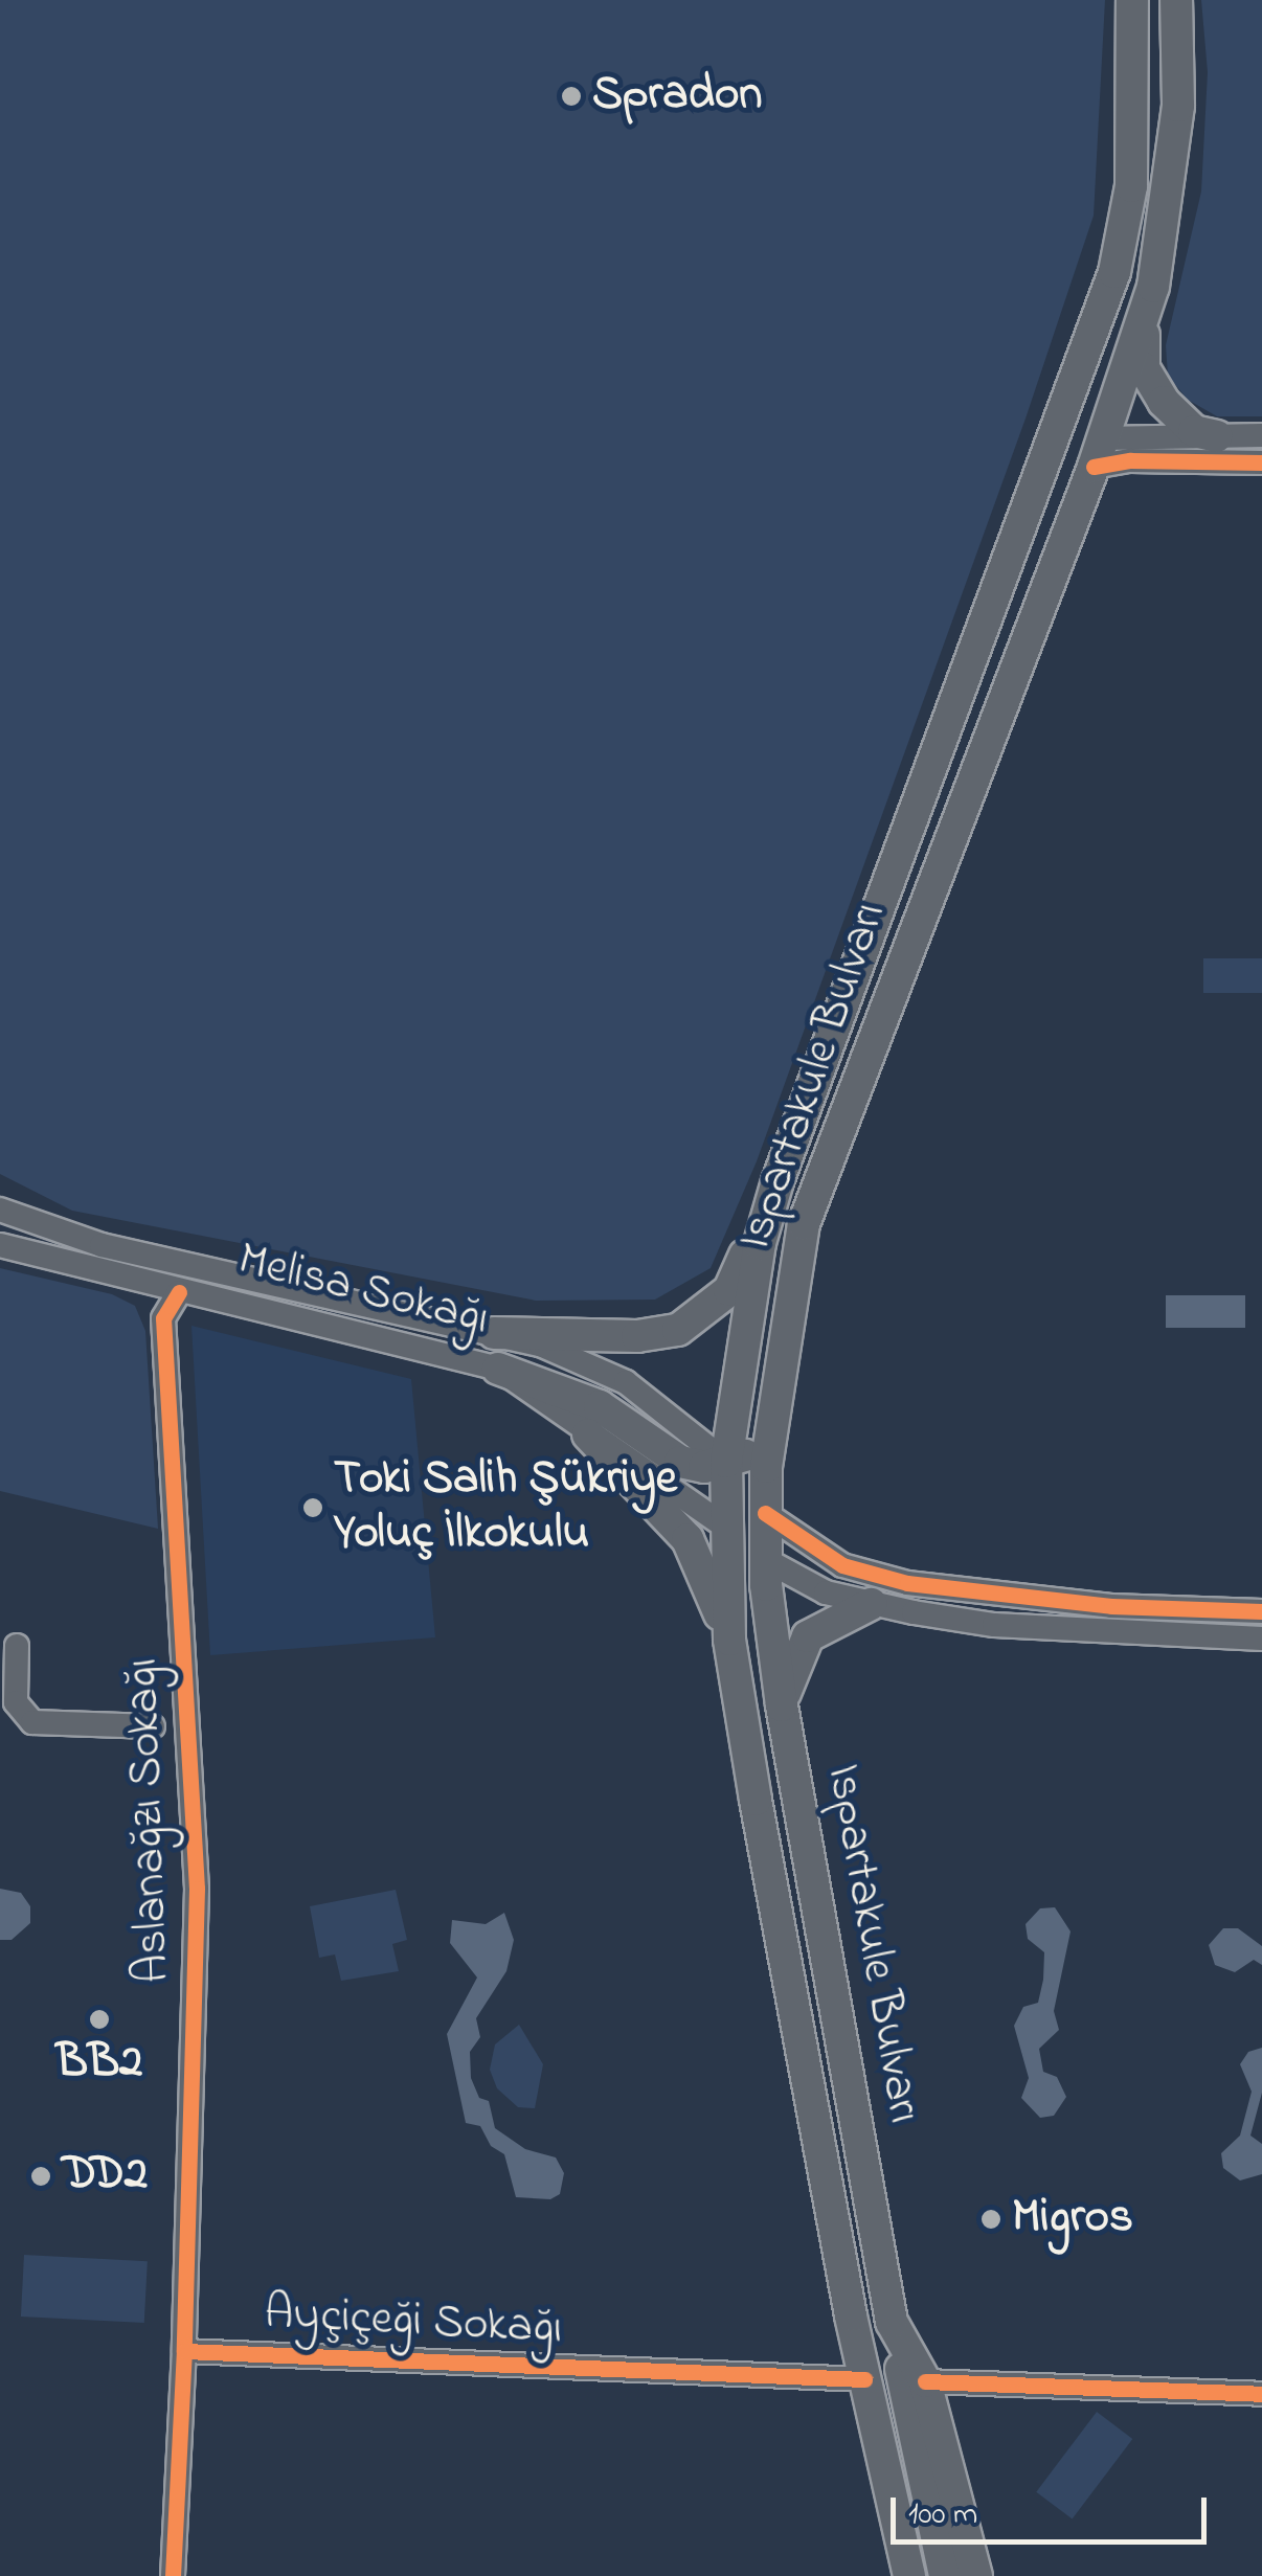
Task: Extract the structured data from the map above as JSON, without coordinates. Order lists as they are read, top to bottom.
{
  "streets": {
    "main road": ["Ispartakule Bulvarı"],
    "street": ["Melisa Sokağı", "Aslanağzı Sokağı", "Ayçiçeği Sokağı"]
  },
  "crossings": [
    ["Ispartakule Bulvarı", "Melisa Sokağı"],
    ["Ispartakule Bulvarı", "Ayçiçeği Sokağı"],
    ["Melisa Sokağı", "Aslanağzı Sokağı"],
    ["Aslanağzı Sokağı", "Ayçiçeği Sokağı"]
  ],
  "places": [
    "Spradon",
    "Toki Salih Şükriye Yoluç İlkokulu",
    "BB2",
    "DD2",
    "Migros"
  ],
  "scale_bar": "100 m"
}
